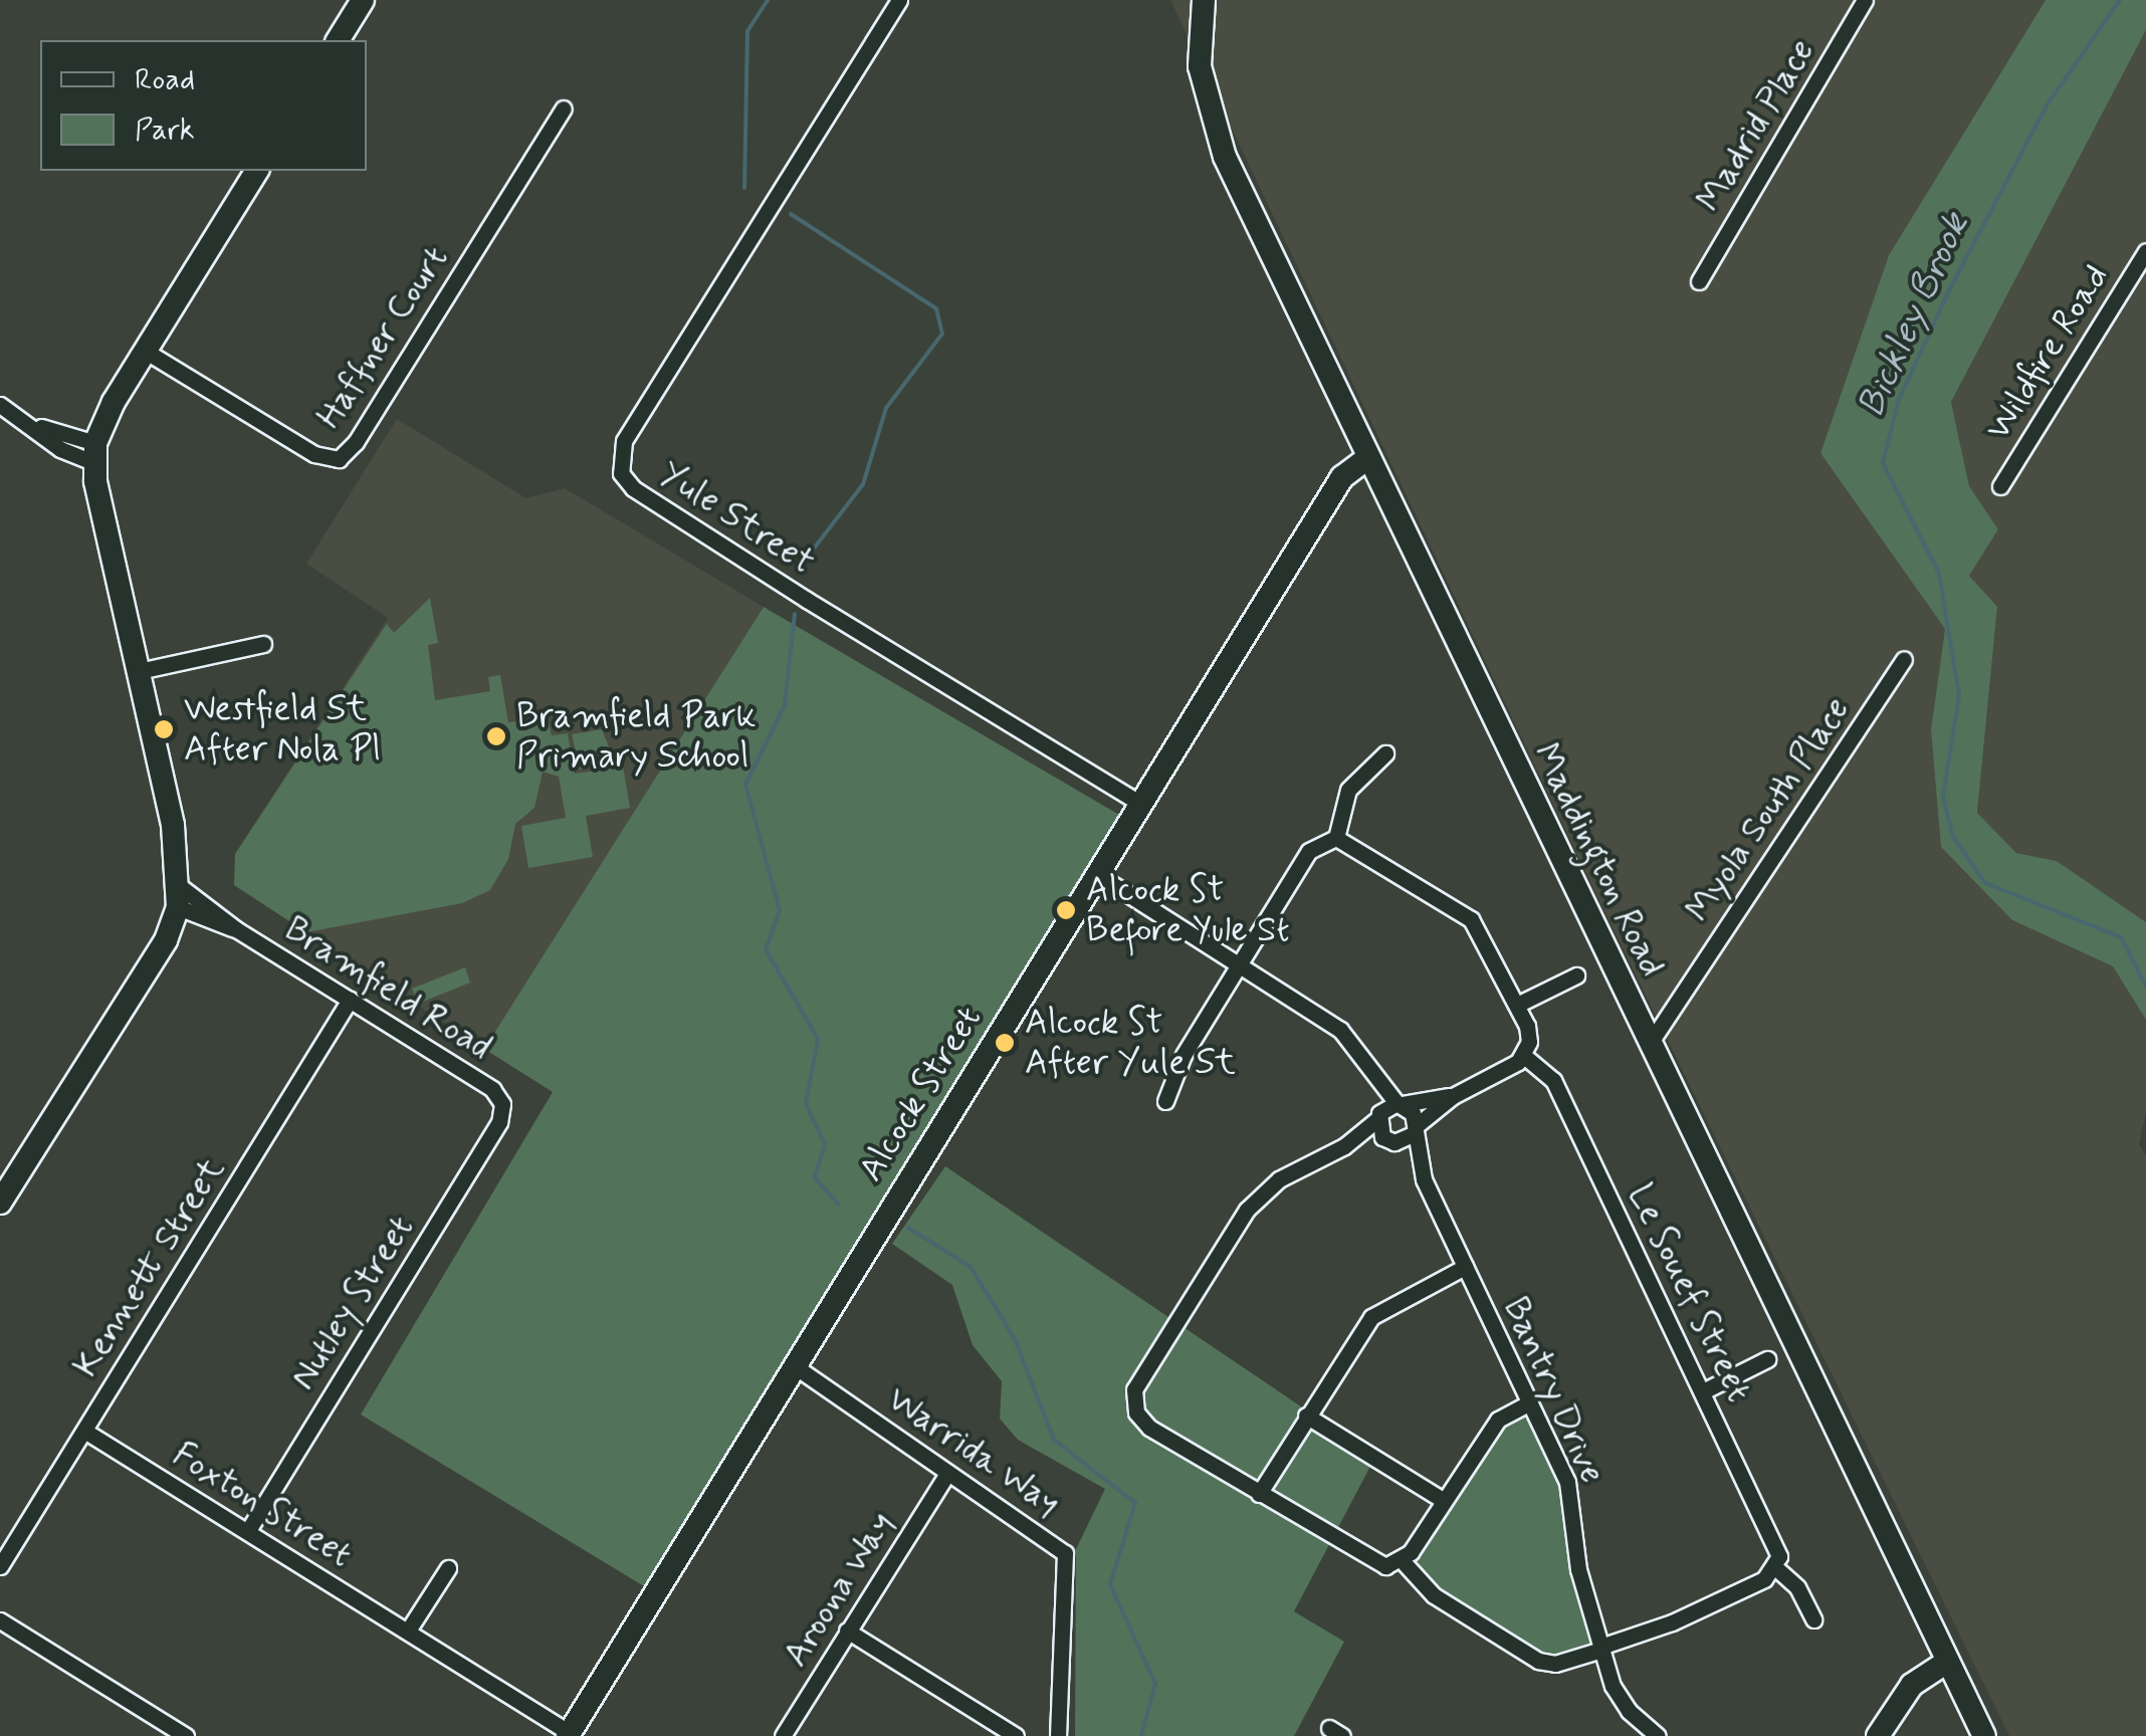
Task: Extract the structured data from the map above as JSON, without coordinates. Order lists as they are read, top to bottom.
{
  "streets": {
    "main road": ["Maddington Road", "Alcock Street"],
    "street": [
      "Madrid Place",
      "Haffner Court",
      "Wildfire Road",
      "Yule Street",
      "Myola South Place",
      "Bramfield Road",
      "Kennett Street",
      "Le Souef Street",
      "Nutley Street",
      "Bantry Drive",
      "Warrida Way",
      "Foxton Street",
      "Aroona Way"
    ]
  },
  "crossings": [
    ["Yule Street", "Alcock Street"],
    ["Myola South Place", "Maddington Road"],
    ["Maddington Road", "Alcock Street"],
    ["Bramfield Road", "Kennett Street"],
    ["Bramfield Road", "Nutley Street"],
    ["Alcock Street", "Warrida Way"],
    ["Alcock Street", "Foxton Street"],
    ["Kennett Street", "Foxton Street"],
    ["Nutley Street", "Foxton Street"],
    ["Warrida Way", "Aroona Way"]
  ],
  "water": ["Bickley Brook"],
  "places": [
    "Westfield St After Nola Pl",
    "Bramfield Park Primary School",
    "Alcock St Before Yule St",
    "Alcock St After Yule St"
  ],
  "legend": ["Road", "Park"]
}
